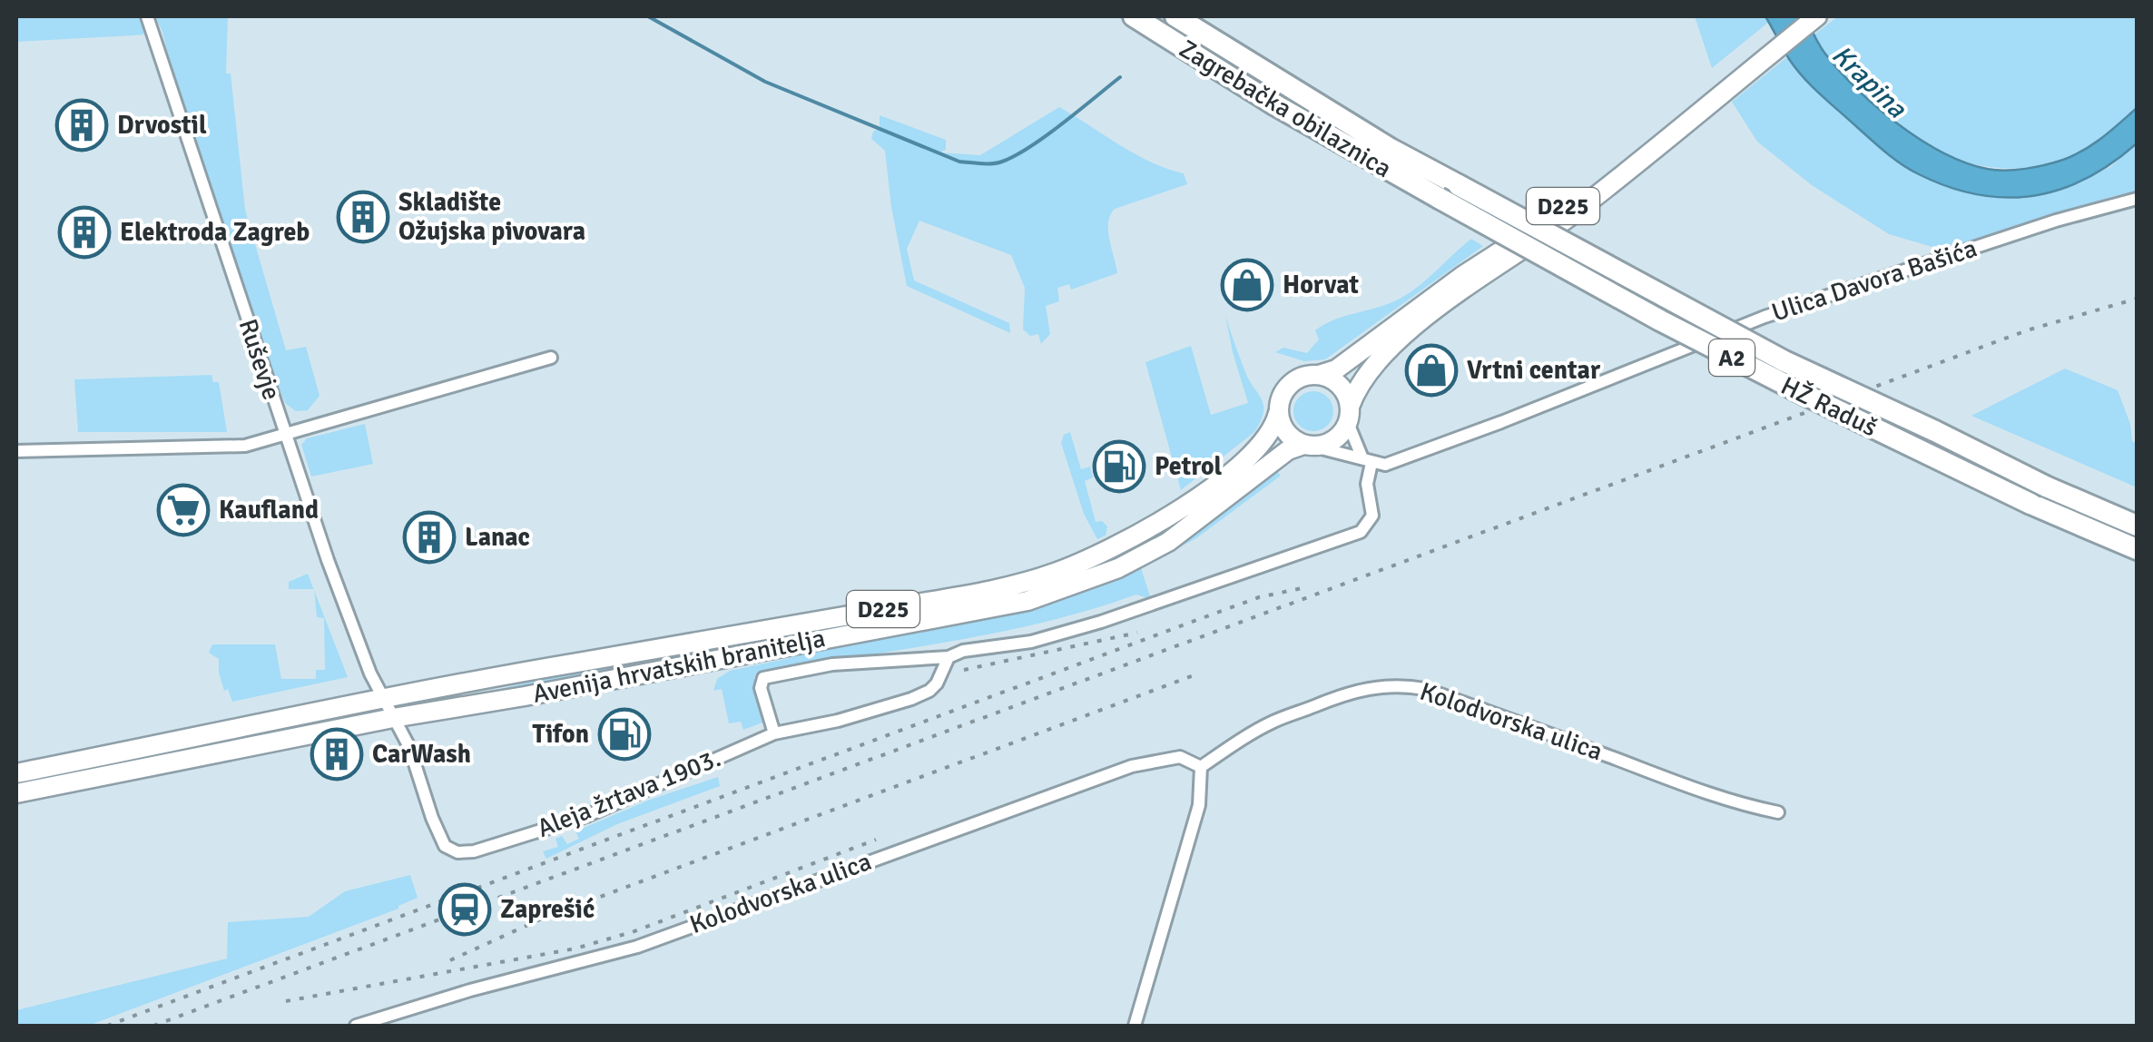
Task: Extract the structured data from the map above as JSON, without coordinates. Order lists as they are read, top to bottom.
{
  "streets": {
    "highway": ["Zagrebačka obilaznica", "A2", "HŽ Raduš"],
    "main road": ["D225", "Avenija hrvatskih branitelja"],
    "street": [
      "Ulica Davora Bašića",
      "Ruševje",
      "Kolodvorska ulica",
      "Aleja žrtava 1903."
    ]
  },
  "crossings": [
    ["Zagrebačka obilaznica", "HŽ Raduš"],
    ["D225", "Ulica Davora Bašića"],
    ["D225", "Avenija hrvatskih branitelja"],
    ["Ulica Davora Bašića", "Avenija hrvatskih branitelja"],
    ["Ruševje", "Avenija hrvatskih branitelja"],
    ["Ruševje", "Aleja žrtava 1903."],
    ["Avenija hrvatskih branitelja", "Aleja žrtava 1903."]
  ],
  "water": ["Krapina"],
  "places": {
    "building": [
      "Drvostil",
      "Skladište Ožujska pivovara",
      "Elektroda Zagreb",
      "Lanac",
      "CarWash"
    ],
    "shop": ["Horvat", "Vrtni centar"],
    "fuel station": ["Petrol", "Tifon"],
    "supermarket": ["Kaufland"],
    "station": ["Zaprešić"]
  }
}
